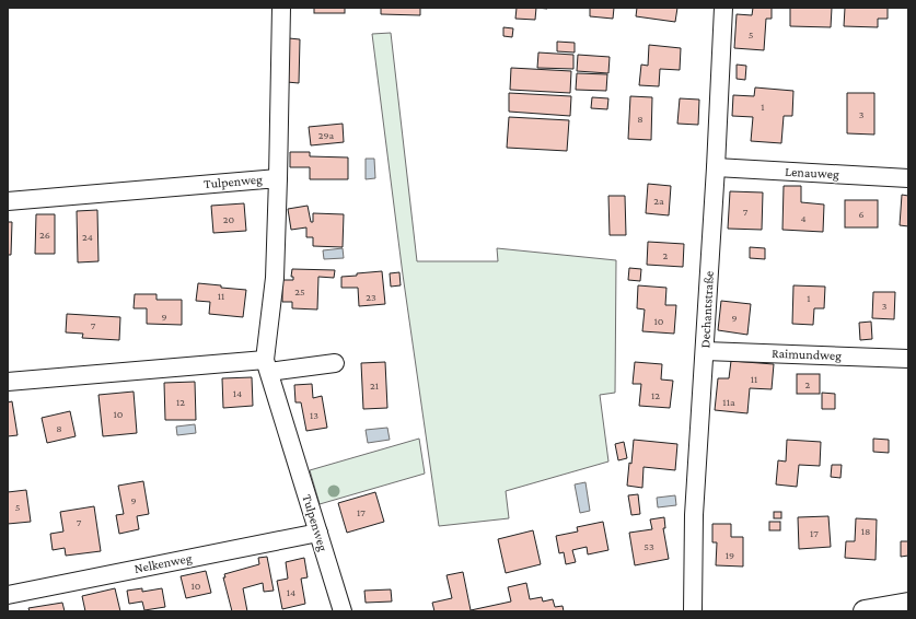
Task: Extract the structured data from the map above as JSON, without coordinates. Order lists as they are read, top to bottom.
{
  "streets": {
    "street": [
      "Lenauweg",
      "Tulpenweg",
      "Dechantstraße",
      "Raimundweg",
      "Nelkenweg"
    ]
  },
  "crossings": [
    ["Lenauweg", "Dechantstraße"],
    ["Tulpenweg", "Nelkenweg"],
    ["Dechantstraße", "Raimundweg"]
  ],
  "house_numbers": [
    "5",
    "1",
    "3",
    "8",
    "29a",
    "2a",
    "7",
    "6",
    "4",
    "20",
    "26",
    "24",
    "2",
    "25",
    "11",
    "23",
    "1",
    "3",
    "9",
    "9",
    "10",
    "7",
    "11",
    "2",
    "21",
    "14",
    "12",
    "12",
    "11a",
    "10",
    "13",
    "8",
    "9",
    "5",
    "17",
    "7",
    "18",
    "17",
    "53",
    "19",
    "10",
    "14"
  ]
}
